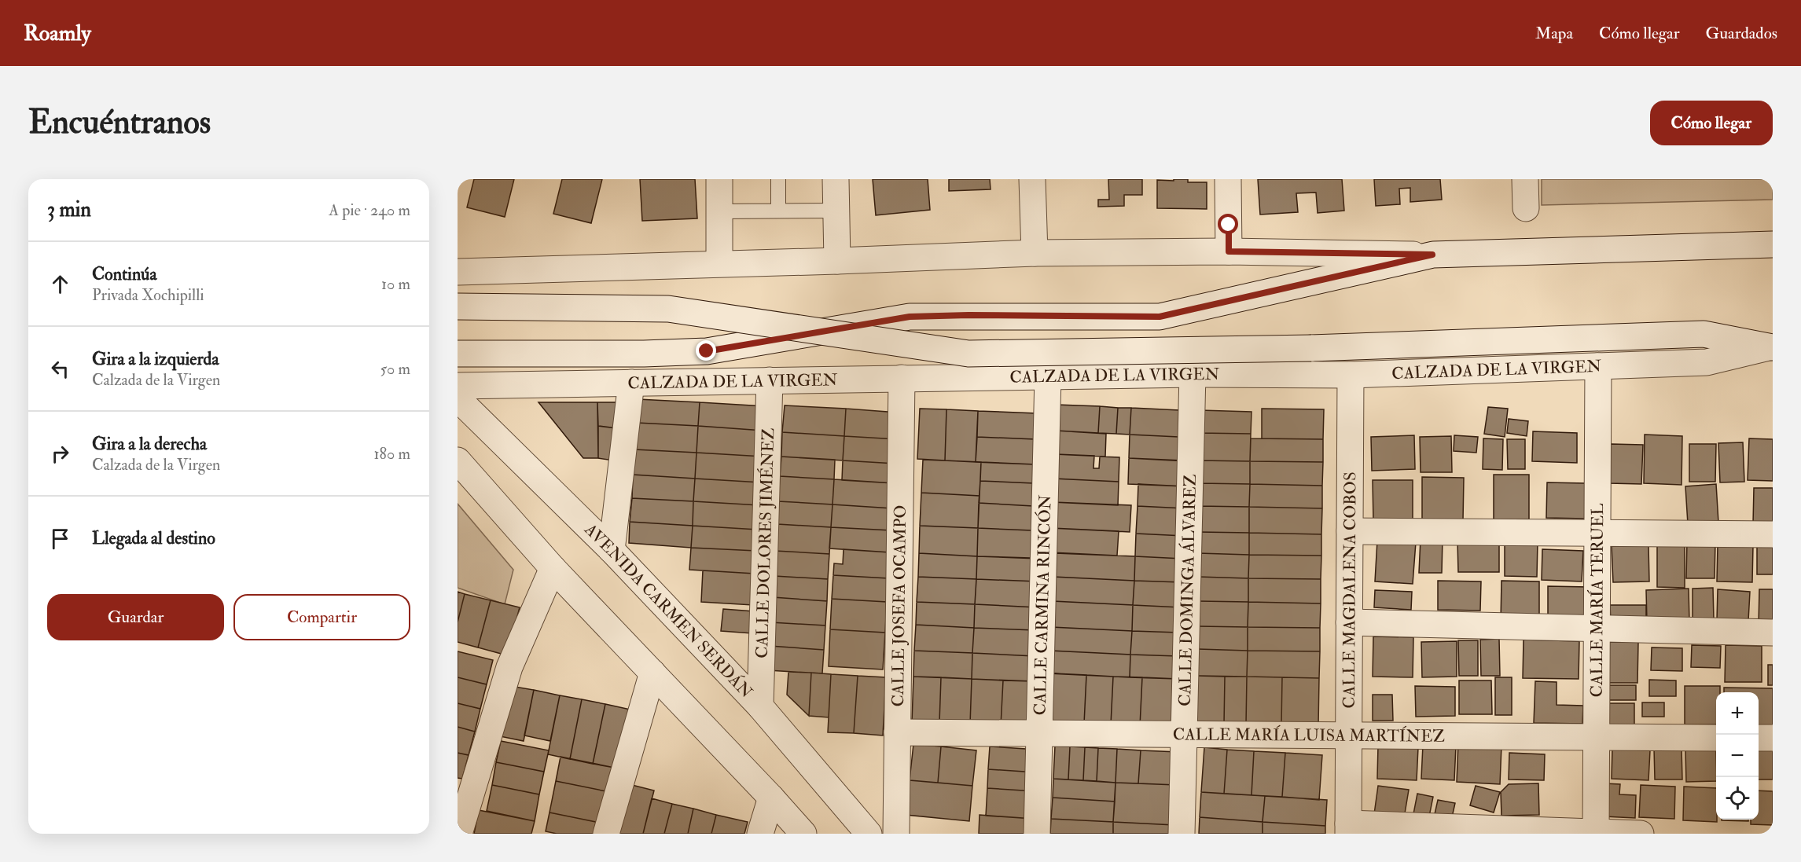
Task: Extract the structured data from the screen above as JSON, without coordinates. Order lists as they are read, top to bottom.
{
  "streets": {
    "street": [
      "CALZADA DE LA VIRGEN",
      "CALLE DOLORES JIMÉNEZ",
      "CALLE DOMINGA ÁLVAREZ",
      "CALLE MAGDALENA COBOS",
      "CALLE MARÍA TERUEL",
      "CALLE CARMINA RINCÓN",
      "CALLE JOSEFA OCAMPO",
      "AVENIDA CARMEN SERDÁN",
      "CALLE MARÍA LUISA MARTÍNEZ"
    ]
  },
  "crossings": [
    ["CALZADA DE LA VIRGEN", "CALLE DOLORES JIMÉNEZ"],
    ["CALZADA DE LA VIRGEN", "CALLE DOMINGA ÁLVAREZ"],
    ["CALZADA DE LA VIRGEN", "CALLE MAGDALENA COBOS"],
    ["CALZADA DE LA VIRGEN", "CALLE MARÍA TERUEL"],
    ["CALZADA DE LA VIRGEN", "CALLE CARMINA RINCÓN"],
    ["CALZADA DE LA VIRGEN", "CALLE JOSEFA OCAMPO"],
    ["CALLE DOLORES JIMÉNEZ", "AVENIDA CARMEN SERDÁN"],
    ["CALLE DOMINGA ÁLVAREZ", "CALLE MARÍA LUISA MARTÍNEZ"],
    ["CALLE MAGDALENA COBOS", "CALLE MARÍA LUISA MARTÍNEZ"],
    ["CALLE MARÍA TERUEL", "CALLE MARÍA LUISA MARTÍNEZ"],
    ["CALLE CARMINA RINCÓN", "CALLE MARÍA LUISA MARTÍNEZ"],
    ["CALLE JOSEFA OCAMPO", "CALLE MARÍA LUISA MARTÍNEZ"]
  ],
  "page": {
    "header": "Roamly",
    "nav": ["Mapa", "Cómo llegar", "Guardados"],
    "buttons": [
      "Cómo llegar",
      ["Guardar", "Compartir"]
    ],
    "title": "Encuéntranos",
    "heading": ["3 min", "A pie · 240 m"],
    "list": [
      ["Continúa", "Privada Xochipilli", "10 m"],
      ["Gira a la izquierda", "Calzada de la Virgen", "50 m"],
      ["Gira a la derecha", "Calzada de la Virgen", "180 m"],
      "Llegada al destino"
    ],
    "map_buttons": ["+", "−"]
  }
}
